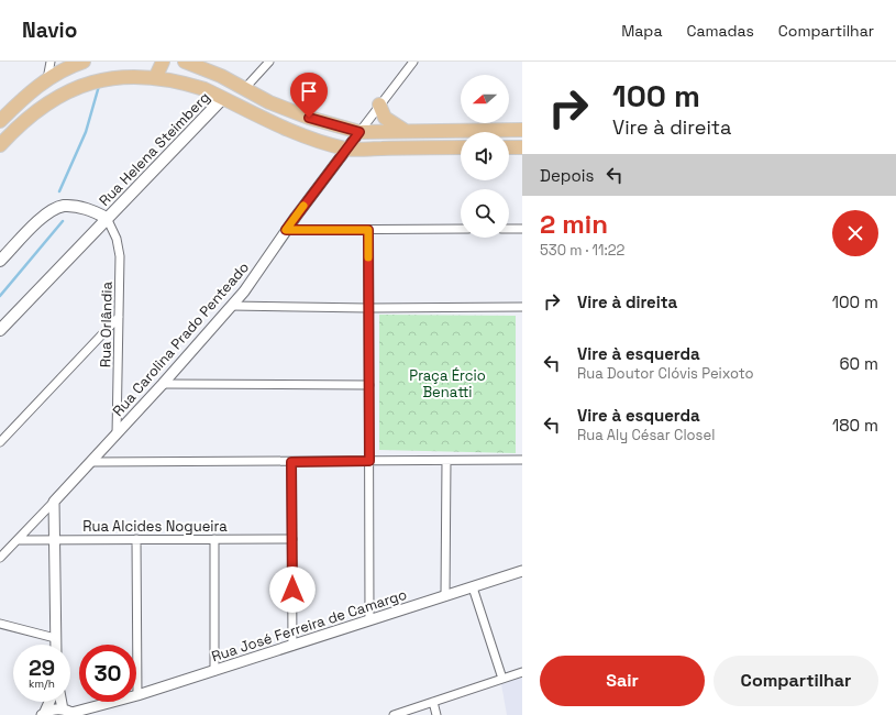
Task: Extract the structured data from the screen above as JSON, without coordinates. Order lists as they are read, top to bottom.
{
  "streets": {
    "main road": ["Rua Helena Steimberg"],
    "street": [
      "Rua Orlândia",
      "Rua Carolina Prado Penteado",
      "Rua Alcides Nogueira",
      "Rua José Ferreira de Camargo"
    ]
  },
  "crossings": [
    ["Rua Helena Steimberg", "Rua Orlândia"],
    ["Rua Orlândia", "Rua Carolina Prado Penteado"],
    ["Rua Carolina Prado Penteado", "Rua Alcides Nogueira"]
  ],
  "parks": ["Praça Ércio Benatti"],
  "north": "left",
  "page": {
    "header": "Navio",
    "nav": ["Mapa", "Camadas", "Compartilhar"],
    "turn": ["100 m", "Vire à direita"],
    "then": "Depois",
    "heading": ["2 min", "530 m · 11:22"],
    "list": [
      {
        "name": "Vire à direita",
        "value": "100 m"
      },
      {
        "name": "Vire à esquerda",
        "note": "Rua Doutor Clóvis Peixoto",
        "value": "60 m"
      },
      {
        "name": "Vire à esquerda",
        "note": "Rua Aly César Closel",
        "value": "180 m"
      }
    ],
    "speed": "29 km/h",
    "limit": "30",
    "buttons": ["Sair", "Compartilhar"]
  }
}
